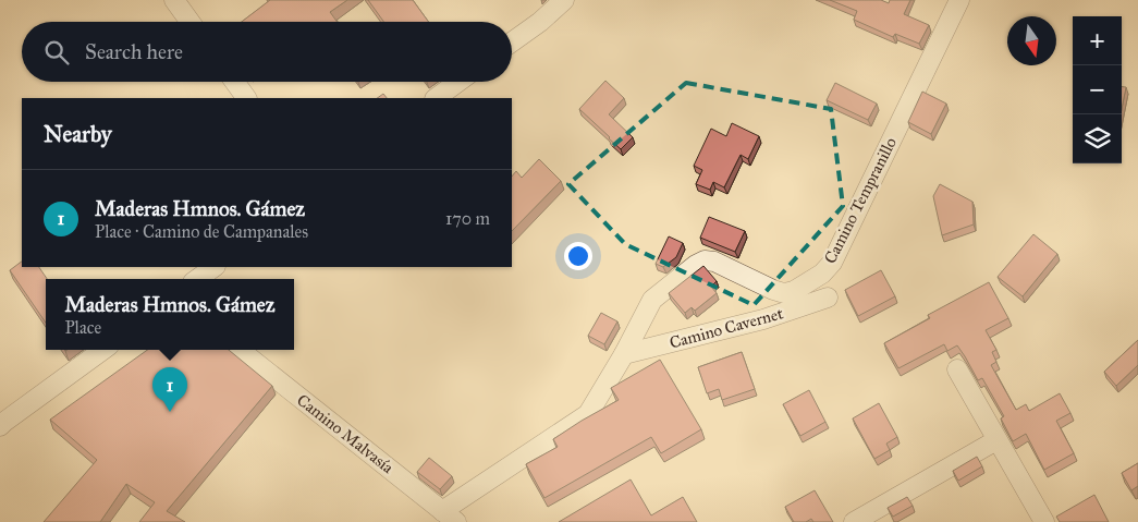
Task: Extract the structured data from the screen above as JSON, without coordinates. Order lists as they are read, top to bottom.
{
  "streets": {
    "street": ["Camino Tempranillo", "Camino Cavernet", "Camino Malvasía"]
  },
  "crossings": [
    ["Camino Tempranillo", "Camino Cavernet"],
    ["Camino Tempranillo", "Camino Malvasía"]
  ],
  "north": "bottom",
  "page": {
    "map_buttons": ["+", "−"],
    "search": "Search here",
    "heading": "Nearby",
    "list": [
      {
        "mark": "1",
        "name": "Maderas Hmnos. Gámez",
        "note": "Place · Camino de Campanales",
        "value": "170 m"
      }
    ],
    "popup": ["Maderas Hmnos. Gámez", "Place"],
    "pins": "1"
  }
}
